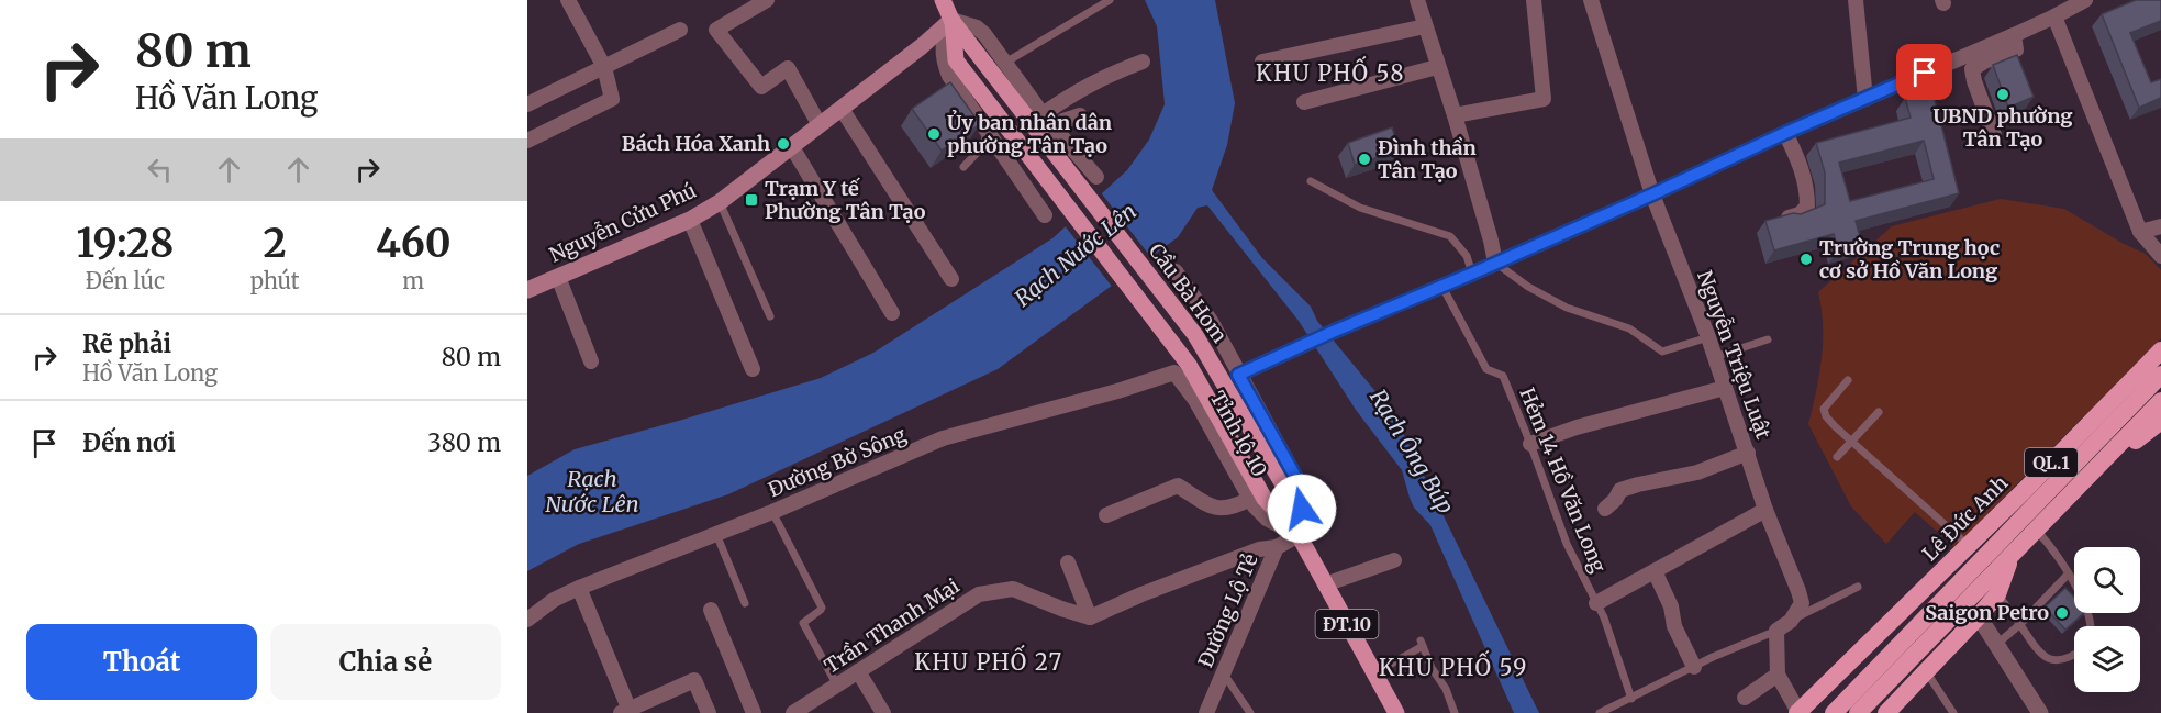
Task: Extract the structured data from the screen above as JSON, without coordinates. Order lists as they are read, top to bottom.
{
  "streets": {
    "highway": ["QL.1", "Lê Đức Anh"],
    "main road": [
      "Nguyễn Cửu Phú",
      "Cầu Bà Hom",
      "Tỉnh lộ 10",
      "ĐT.10"
    ],
    "street": [
      "Nguyễn Triệu Luật",
      "Đường Bờ Sông",
      "Đường Lộ Tẻ",
      "Trần Thanh Mại"
    ],
    "lane": ["Hẻm 14 Hồ Văn Long"]
  },
  "crossings": [
    ["Nguyễn Cửu Phú", "Cầu Bà Hom"],
    ["Nguyễn Cửu Phú", "ĐT.10"],
    ["Cầu Bà Hom", "Tỉnh lộ 10"],
    ["Cầu Bà Hom", "ĐT.10"],
    ["Tỉnh lộ 10", "Đường Bờ Sông"],
    ["Tỉnh lộ 10", "Đường Lộ Tẻ"],
    ["QL.1", "Lê Đức Anh"]
  ],
  "districts": ["KHU PHỐ 58", "KHU PHỐ 27", "KHU PHỐ 59"],
  "water": ["Rạch Nước Lên", "Rạch Ông Búp"],
  "places": {
    "other": [
      "UBND phường Tân Tạo",
      "Ủy ban nhân dân phường Tân Tạo",
      "Bách Hóa Xanh",
      "Đình thần Tân Tạo",
      "Trường Trung học cơ sở Hồ Văn Long",
      "Saigon Petro"
    ],
    "transit": ["Trạm Y tế Phường Tân Tạo"]
  },
  "page": {
    "turn": ["80 m", "Hồ Văn Long"],
    "eta": [
      "19:28",
      "Đến lúc",
      "2",
      "phút",
      "460",
      "m"
    ],
    "list": [
      {
        "name": "Rẽ phải",
        "note": "Hồ Văn Long",
        "value": "80 m"
      },
      {
        "name": "Đến nơi",
        "value": "380 m"
      }
    ],
    "buttons": ["Thoát", "Chia sẻ"]
  }
}
